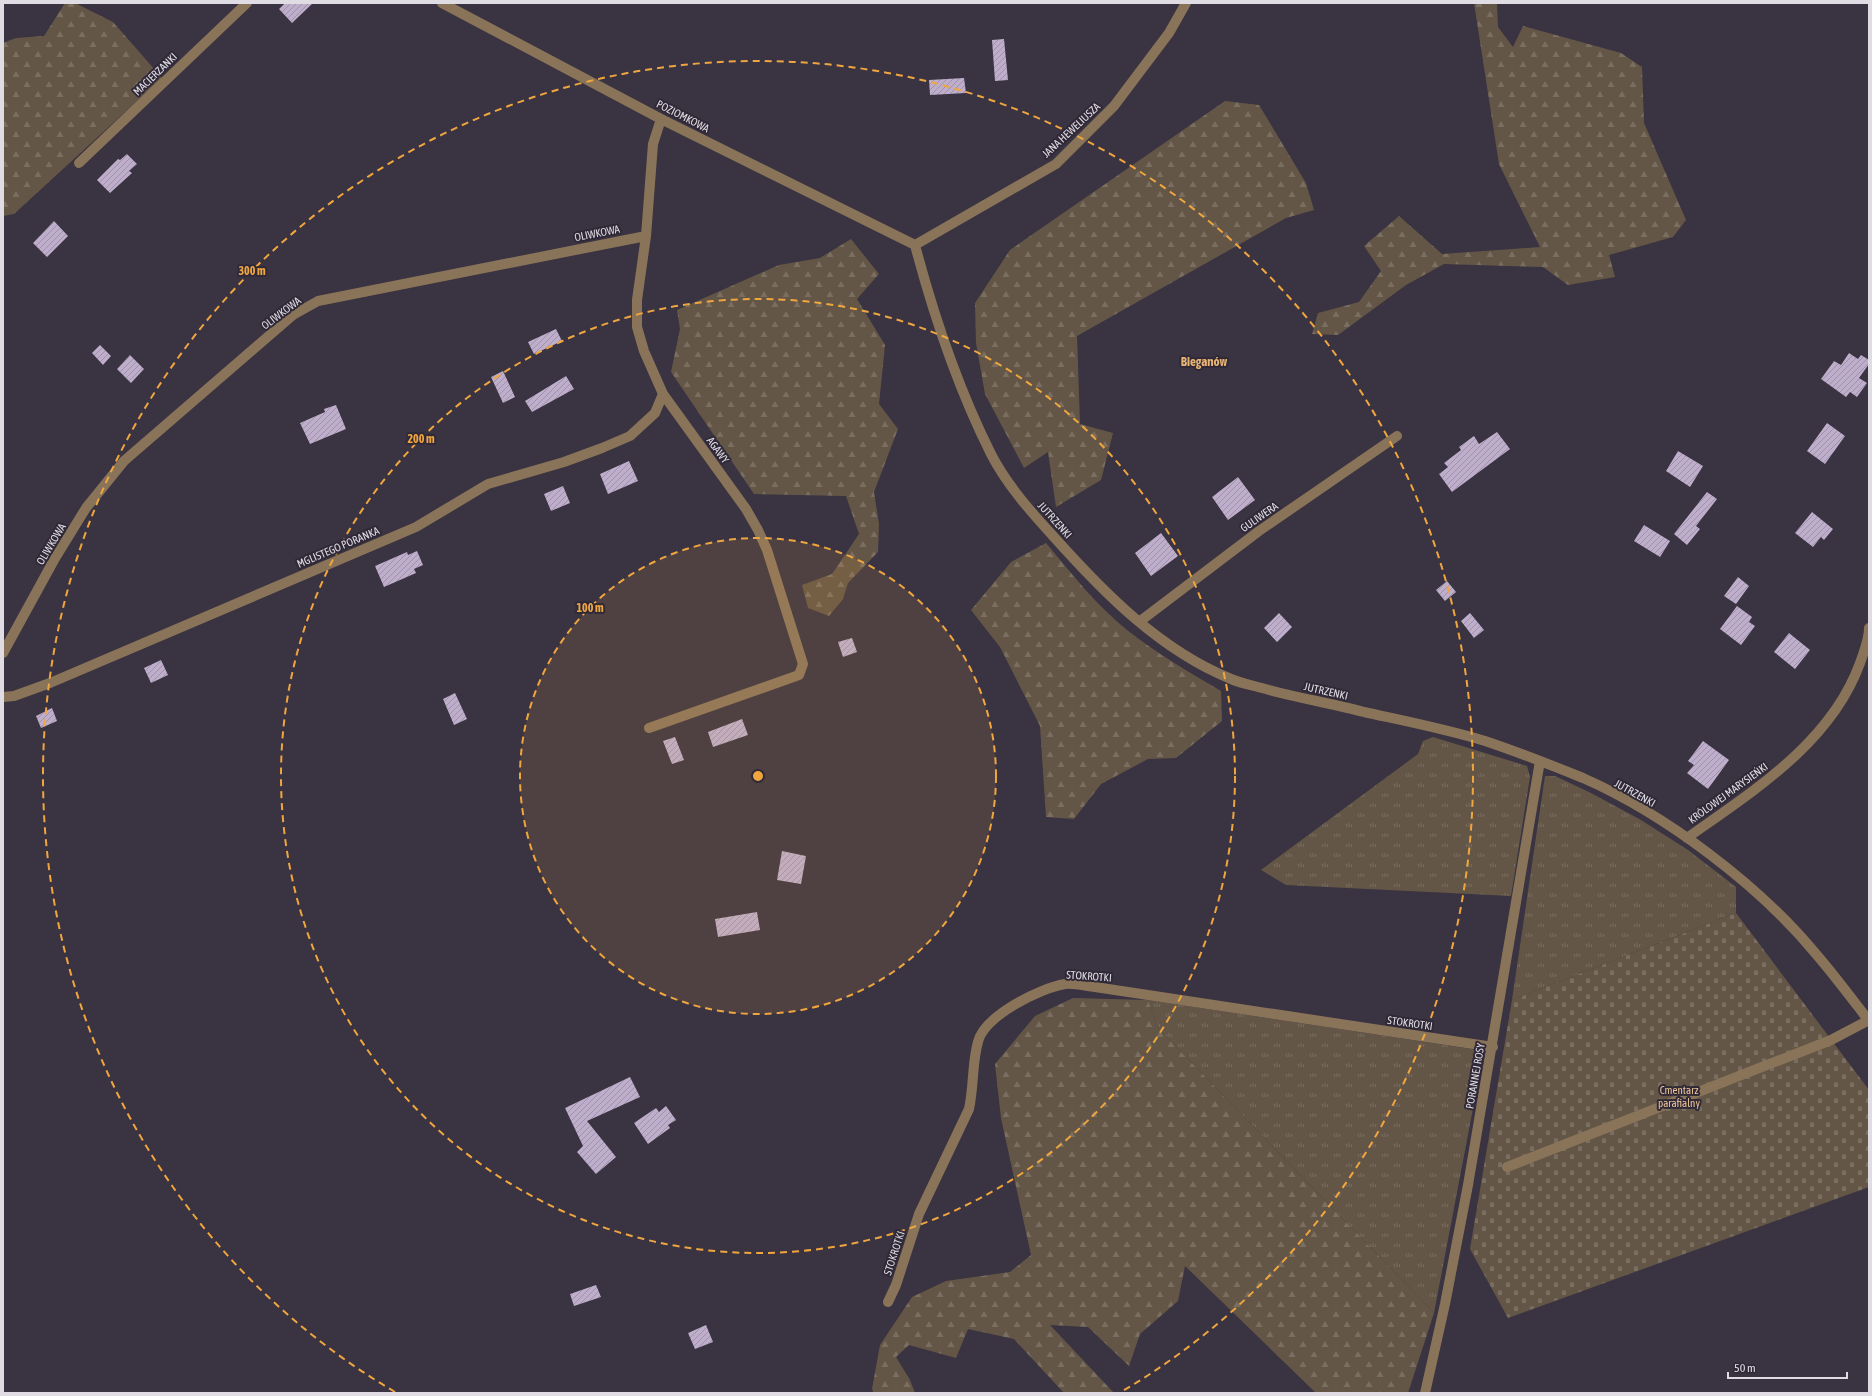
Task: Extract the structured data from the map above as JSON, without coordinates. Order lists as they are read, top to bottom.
{
  "streets": {
    "street": [
      "MACIERZANKI",
      "POZIOMKOWA",
      "JANA HEWELIUSZA",
      "OLIWKOWA",
      "AGAWY",
      "GULIWERA",
      "JUTRZENKI",
      "MGLISTEGO PORANKA",
      "KRÓLOWEJ MARYSIEŃKI",
      "STOKROTKI",
      "PORANNEJ ROSY"
    ]
  },
  "crossings": [
    ["POZIOMKOWA", "JANA HEWELIUSZA"],
    ["POZIOMKOWA", "JUTRZENKI"],
    ["JANA HEWELIUSZA", "JUTRZENKI"],
    ["OLIWKOWA", "AGAWY"],
    ["AGAWY", "MGLISTEGO PORANKA"],
    ["GULIWERA", "JUTRZENKI"],
    ["JUTRZENKI", "KRÓLOWEJ MARYSIEŃKI"],
    ["JUTRZENKI", "PORANNEJ ROSY"],
    ["STOKROTKI", "PORANNEJ ROSY"]
  ],
  "districts": ["Bieganów"],
  "parks": ["Cmentarz parafialny"],
  "scale_bar": "50 m",
  "rings": ["300 m", "200 m", "100 m"]
}
